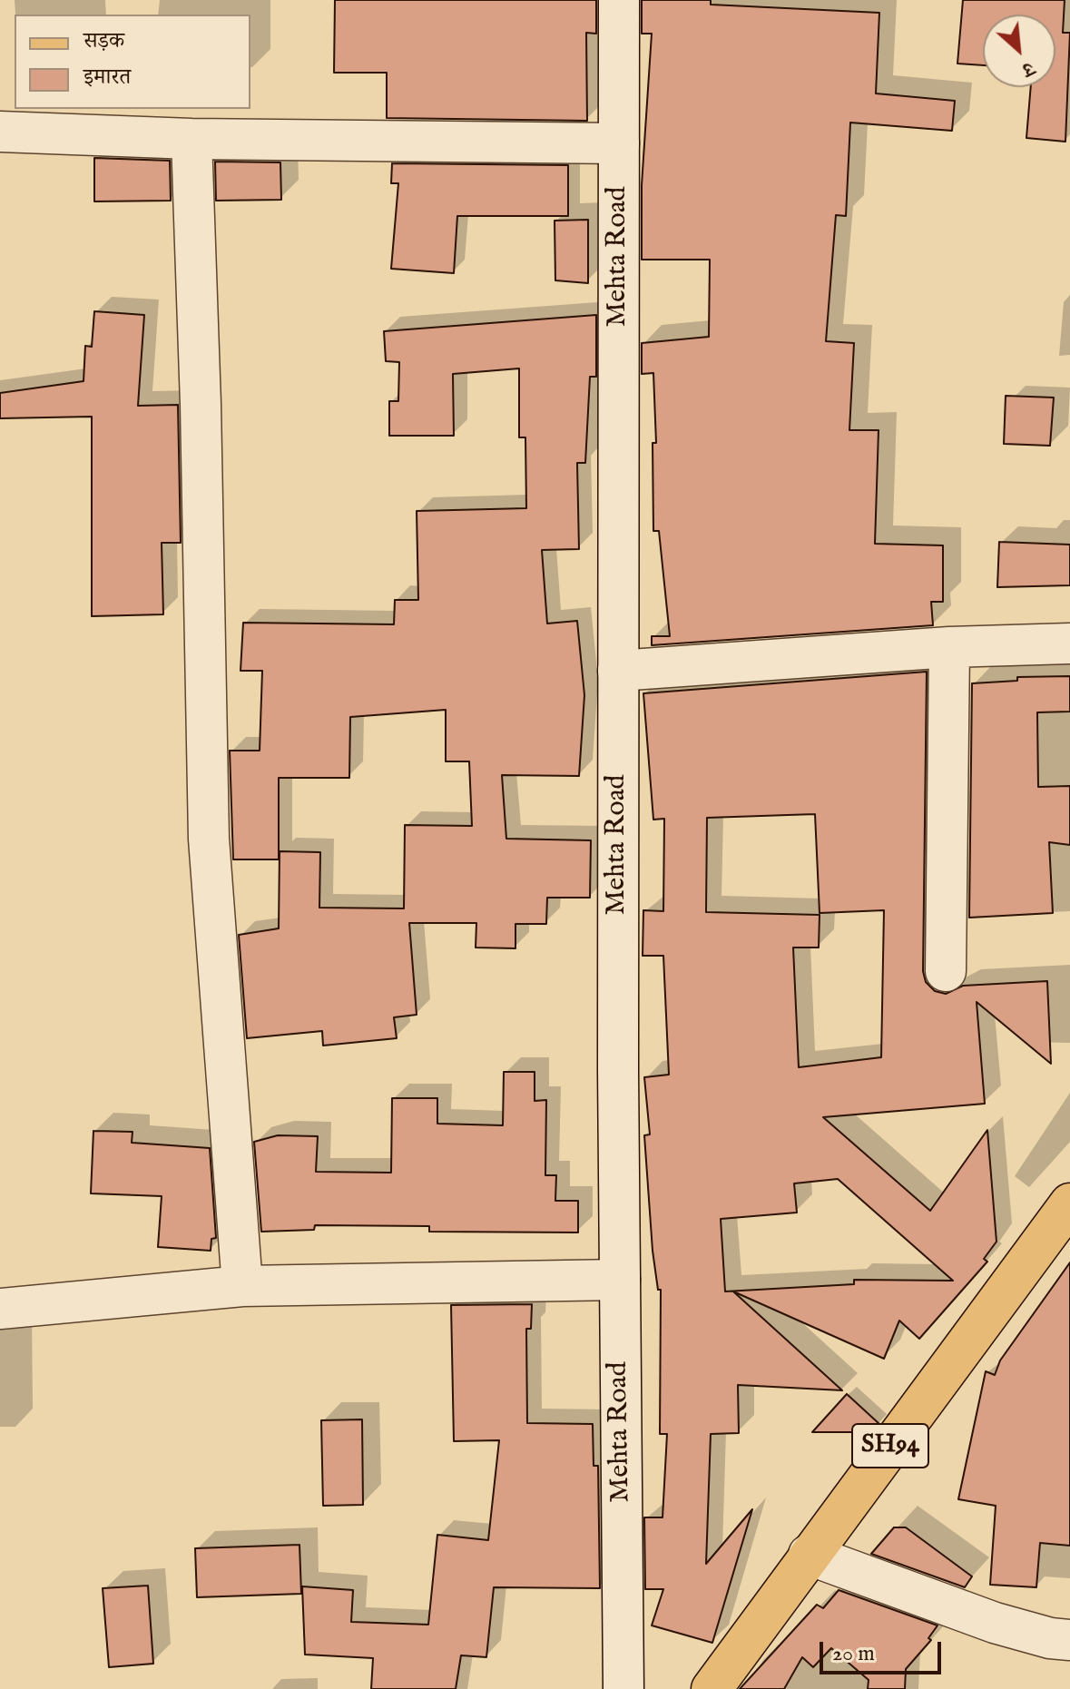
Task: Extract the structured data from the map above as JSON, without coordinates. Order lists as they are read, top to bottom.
{
  "streets": {
    "main road": ["SH94"],
    "street": ["Mehta Road"]
  },
  "legend": ["सड़क", "इमारत"],
  "scale_bar": "20 m",
  "north": "bottom right"
}
